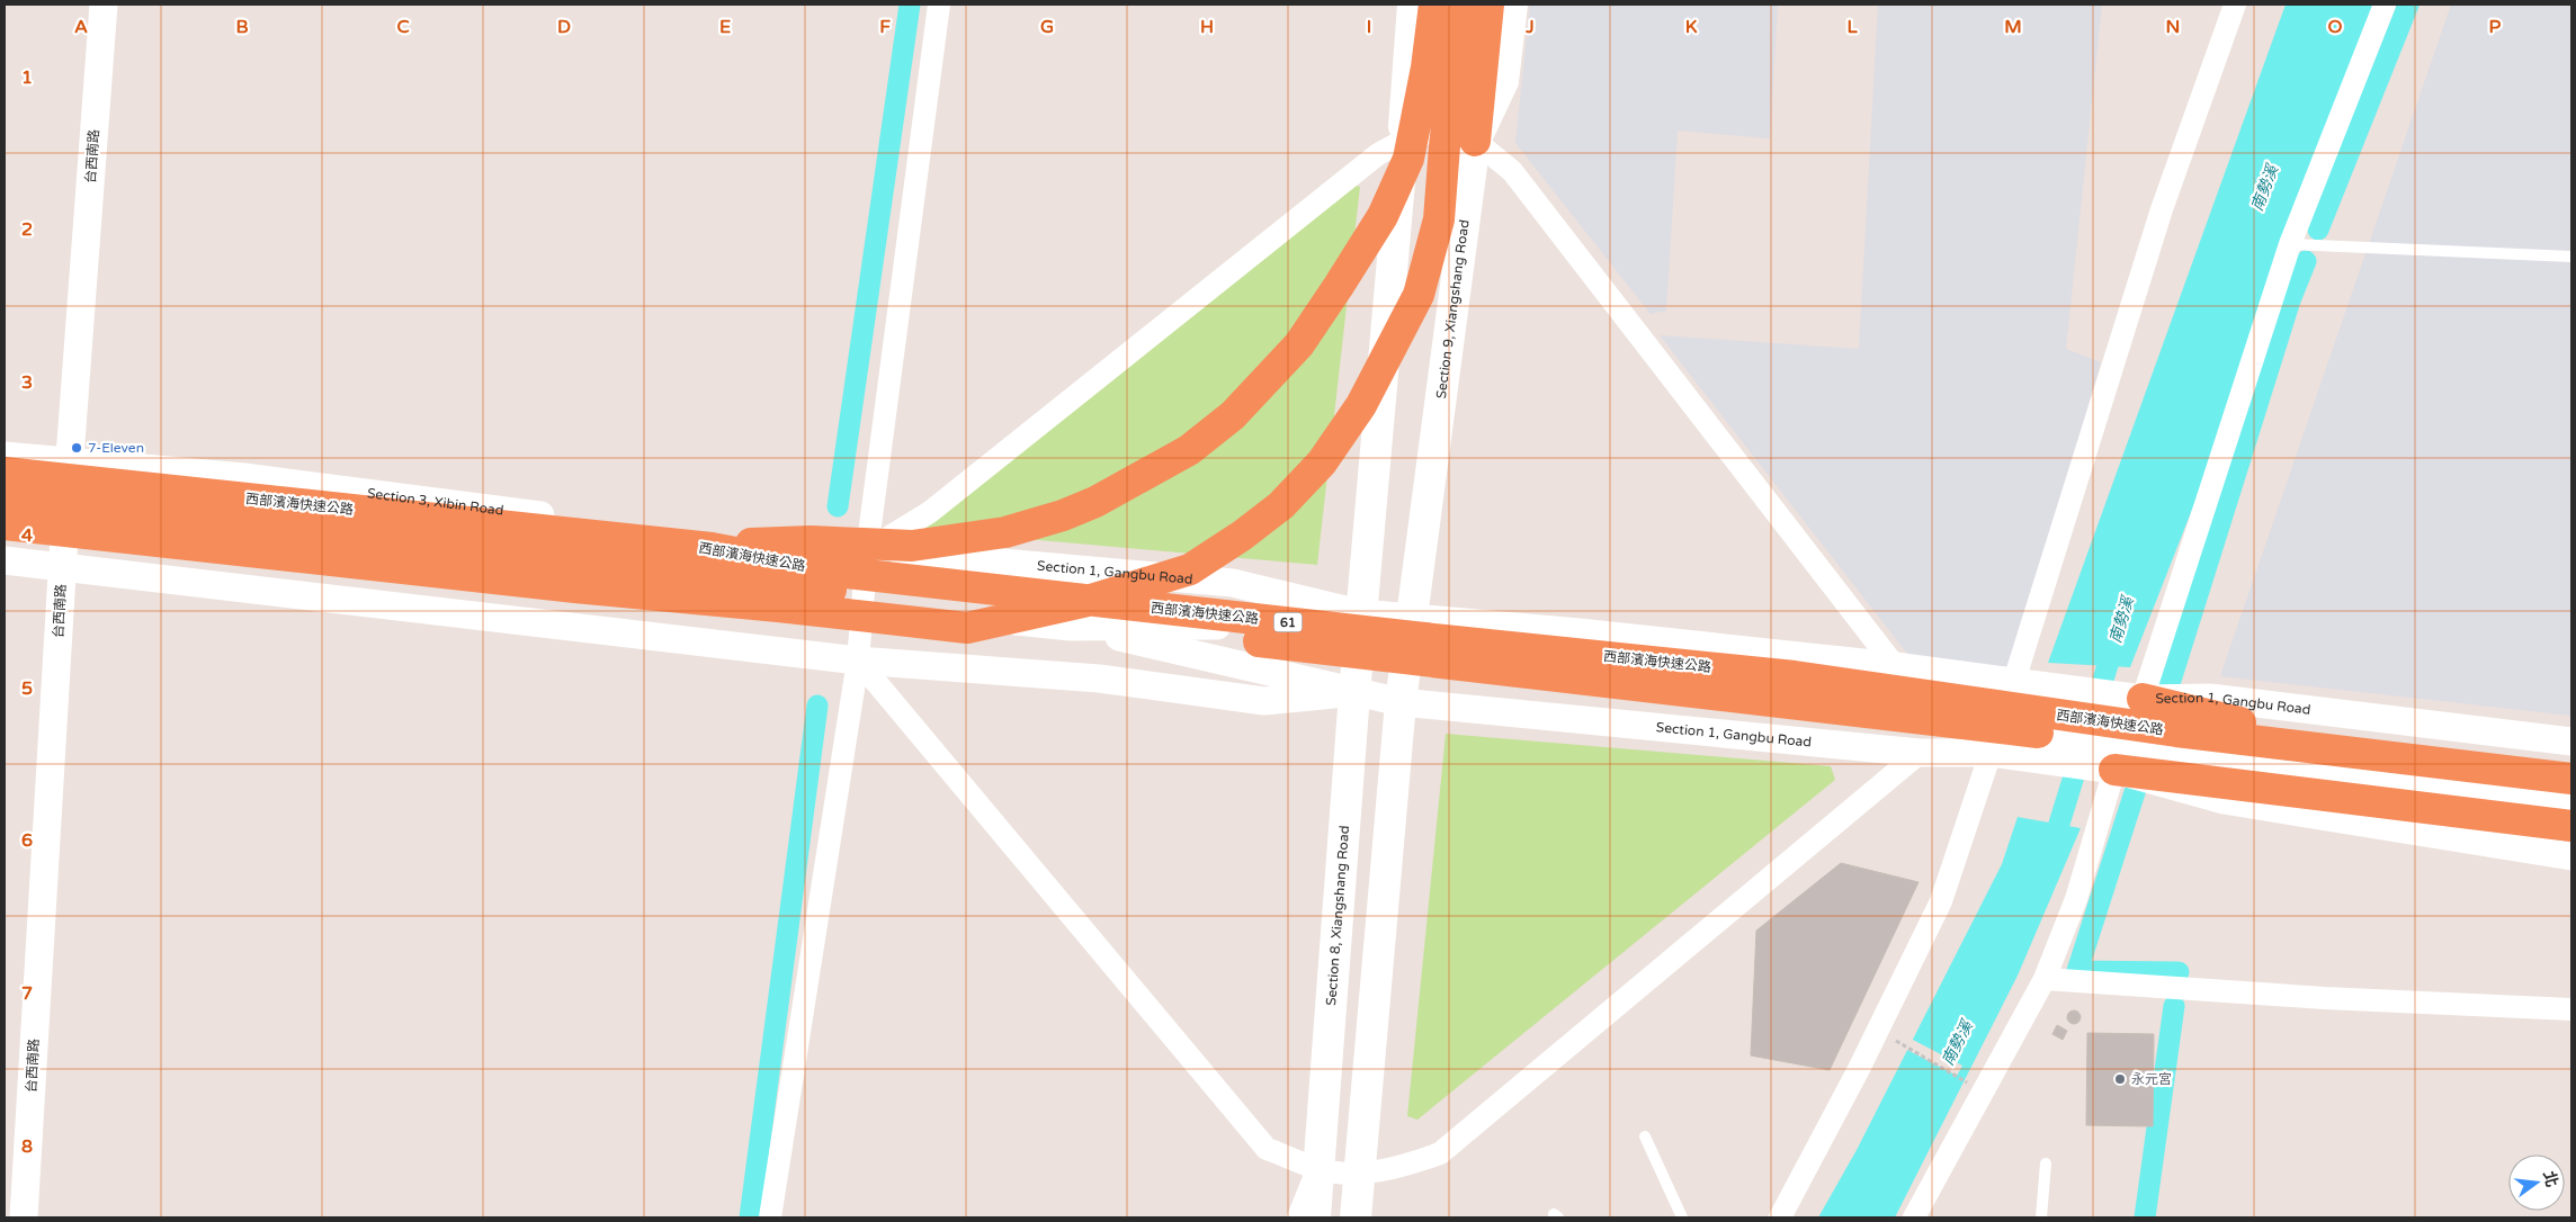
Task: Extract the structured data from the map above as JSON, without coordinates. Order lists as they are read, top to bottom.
{
  "streets": {
    "highway": ["西部濱海快速公路", "61"],
    "main road": ["Section 9, Xiangshang Road", "Section 8, Xiangshang Road"],
    "street": ["台西南路", "Section 3, Xibin Road", "Section 1, Gangbu Road"]
  },
  "crossings": [
    ["台西南路", "Section 3, Xibin Road"],
    ["Section 9, Xiangshang Road", "Section 1, Gangbu Road"],
    ["Section 3, Xibin Road", "Section 1, Gangbu Road"],
    ["Section 1, Gangbu Road", "Section 8, Xiangshang Road"]
  ],
  "water": ["南勢溪"],
  "places": ["7-Eleven", "永元宮"],
  "north": "right",
  "grid": {
    "columns": [
      "A",
      "B",
      "C",
      "D",
      "E",
      "F",
      "G",
      "H",
      "I",
      "J",
      "K",
      "L",
      "M",
      "N",
      "O",
      "P"
    ],
    "rows": [
      "1",
      "2",
      "3",
      "4",
      "5",
      "6",
      "7",
      "8"
    ]
  }
}
